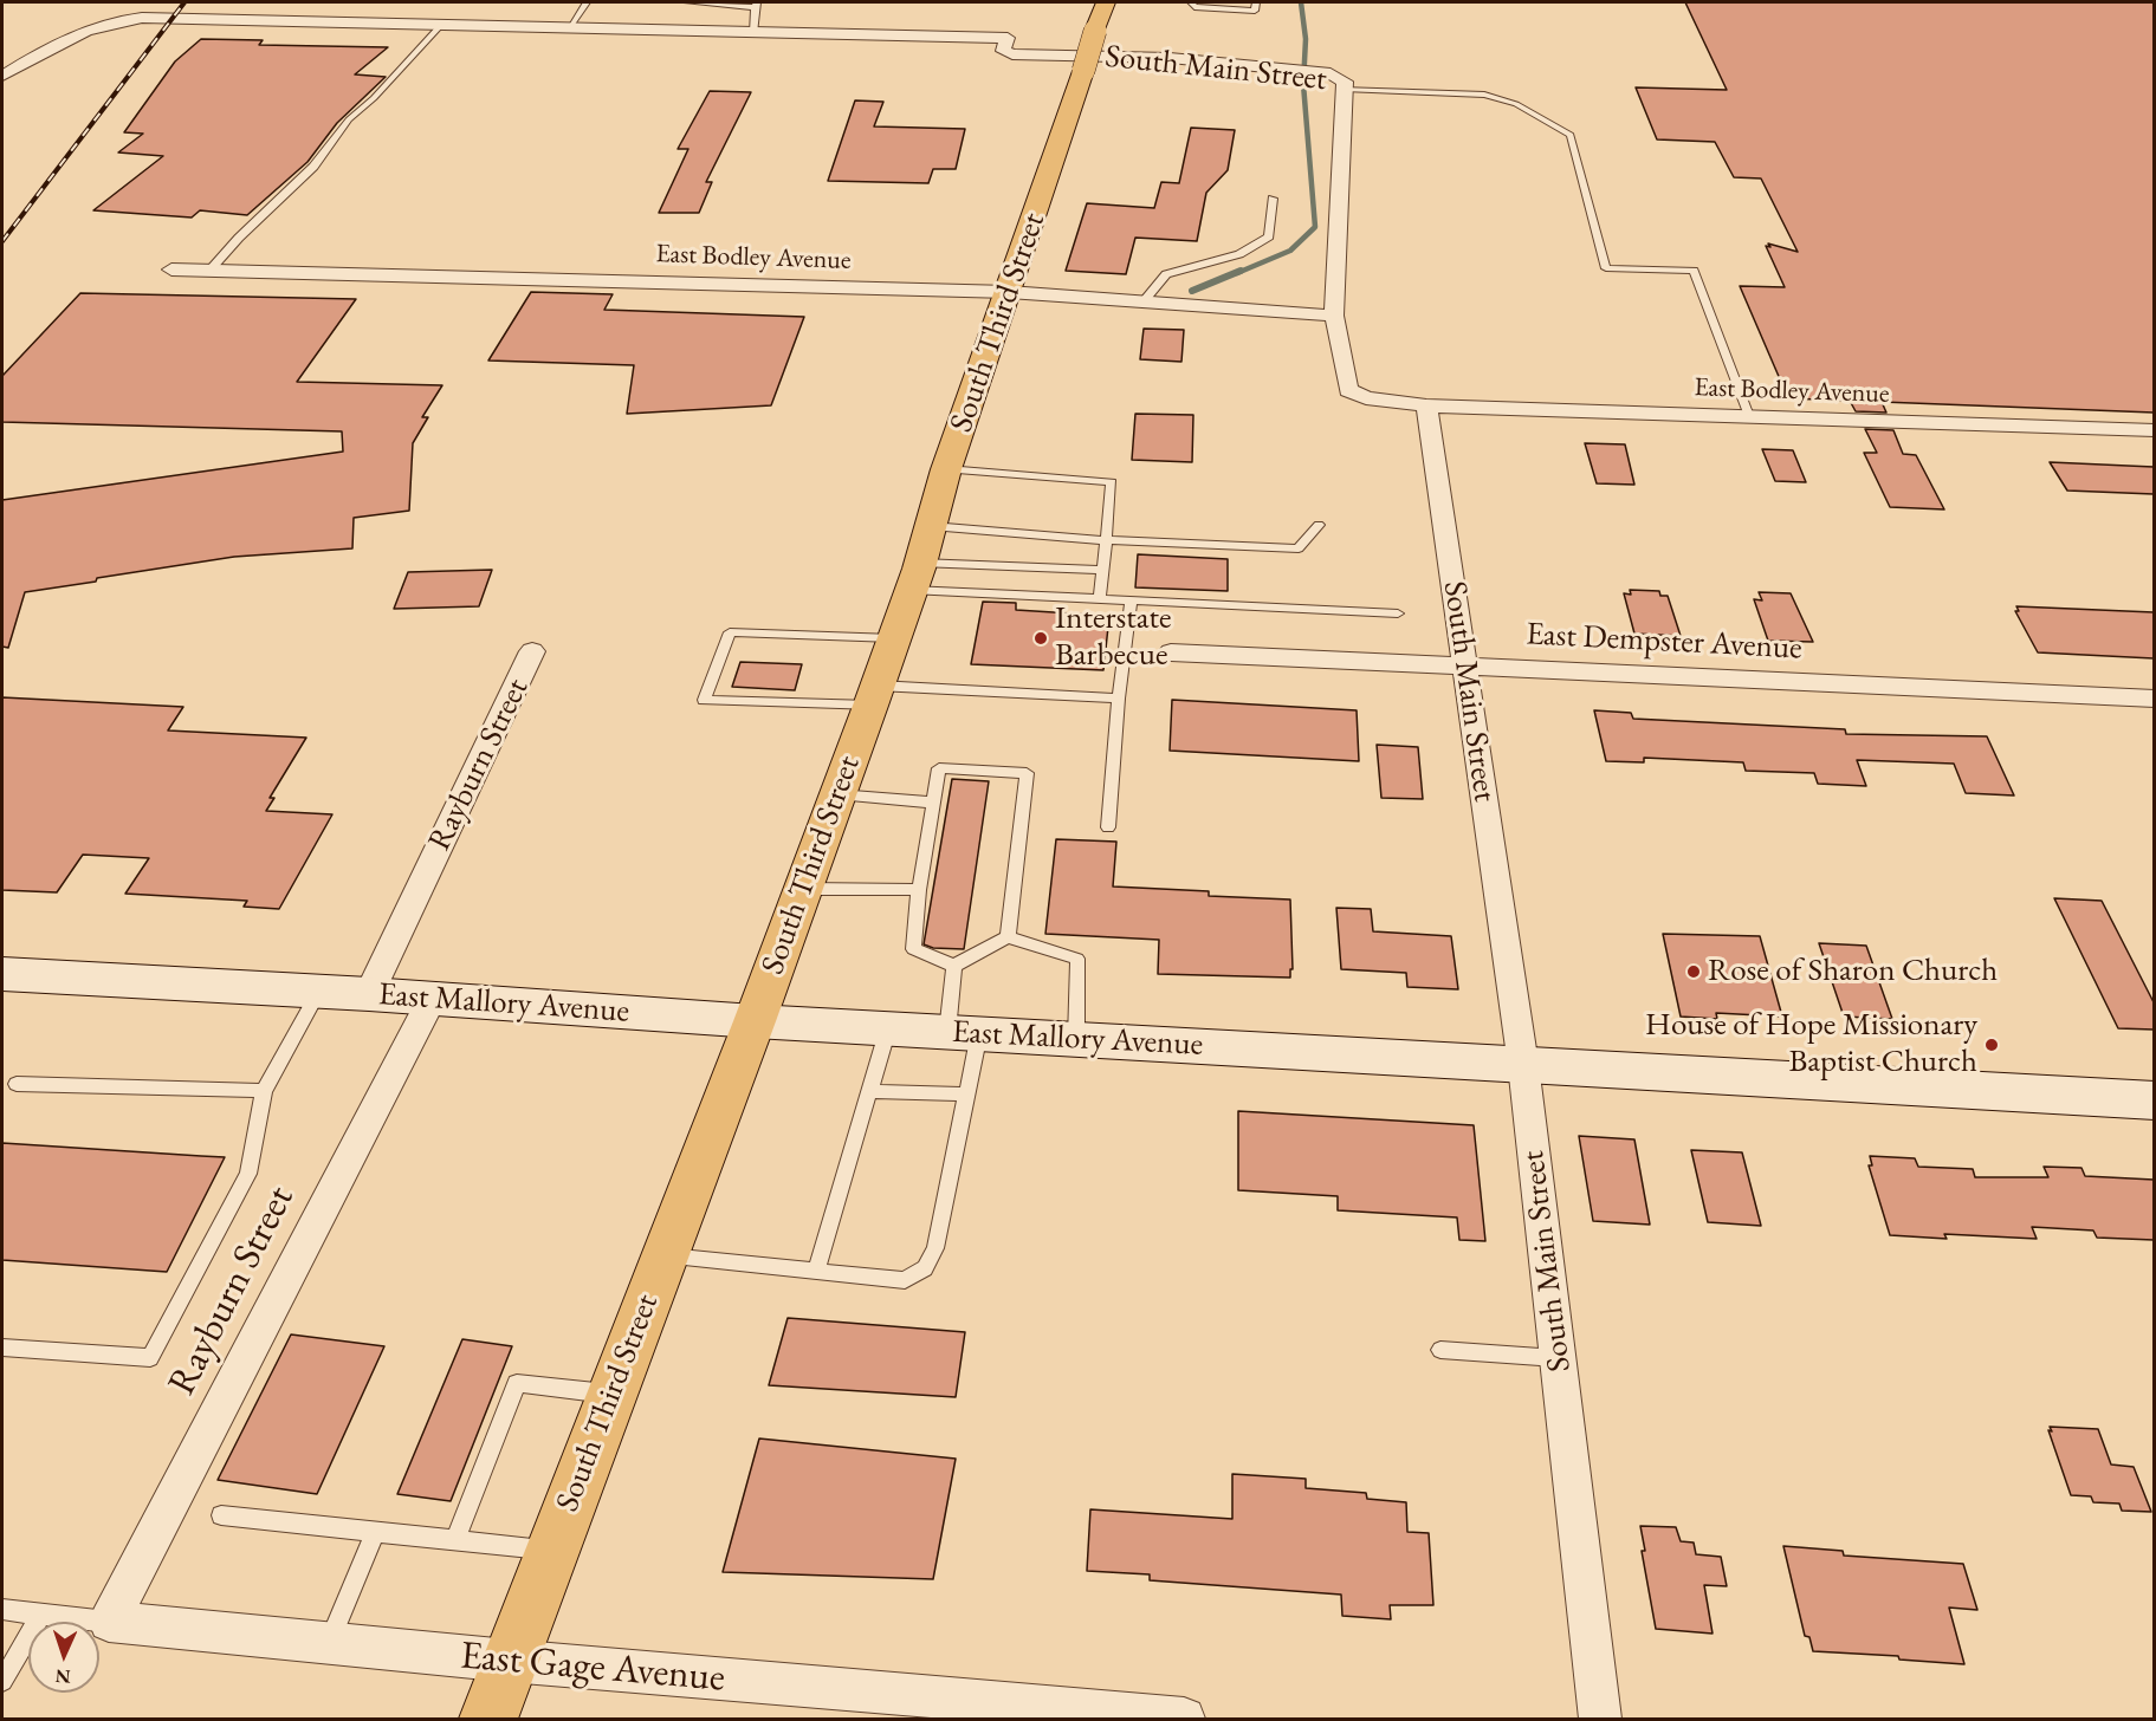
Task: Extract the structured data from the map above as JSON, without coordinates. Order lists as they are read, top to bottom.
{
  "streets": {
    "main road": ["South Third Street", "East Mallory Avenue"],
    "street": [
      "South Main Street",
      "East Bodley Avenue",
      "East Dempster Avenue",
      "Rayburn Street",
      "East Gage Avenue"
    ]
  },
  "crossings": [
    ["South Main Street", "East Bodley Avenue"],
    ["South Main Street", "East Dempster Avenue"],
    ["South Main Street", "East Mallory Avenue"],
    ["East Bodley Avenue", "South Third Street"],
    ["South Third Street", "East Mallory Avenue"],
    ["South Third Street", "East Gage Avenue"],
    ["Rayburn Street", "East Mallory Avenue"],
    ["Rayburn Street", "East Gage Avenue"]
  ],
  "places": ["Interstate Barbecue", "Rose of Sharon Church", "House of Hope Missionary Baptist Church"],
  "north": "bottom"
}
